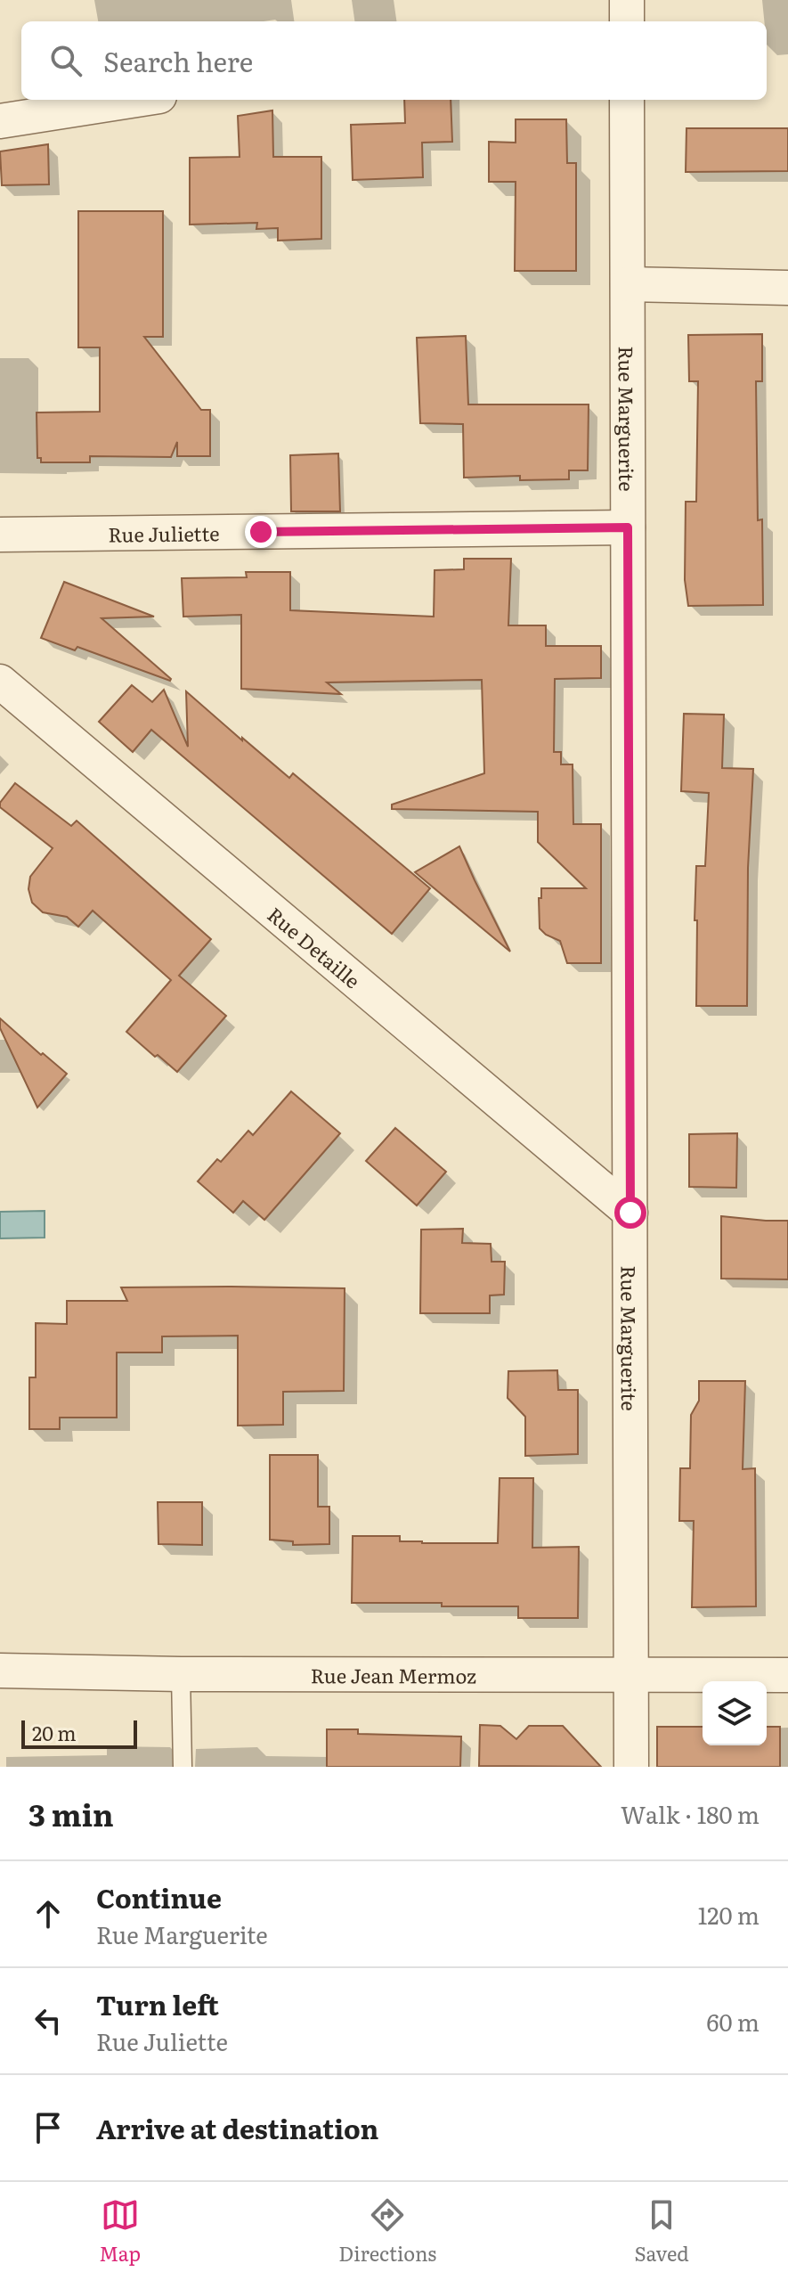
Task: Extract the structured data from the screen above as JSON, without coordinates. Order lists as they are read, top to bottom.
{
  "streets": {
    "street": [
      "Rue Marguerite",
      "Rue Juliette",
      "Rue Detaille",
      "Rue Jean Mermoz"
    ]
  },
  "crossings": [
    ["Rue Marguerite", "Rue Juliette"],
    ["Rue Marguerite", "Rue Detaille"],
    ["Rue Marguerite", "Rue Jean Mermoz"]
  ],
  "scale_bar": "20 m",
  "page": {
    "search": "Search here",
    "scale": "20 m",
    "heading": ["3 min", "Walk · 180 m"],
    "list": [
      ["Continue", "Rue Marguerite", "120 m"],
      ["Turn left", "Rue Juliette", "60 m"],
      "Arrive at destination"
    ],
    "nav": ["Map", "Directions", "Saved"]
  }
}
